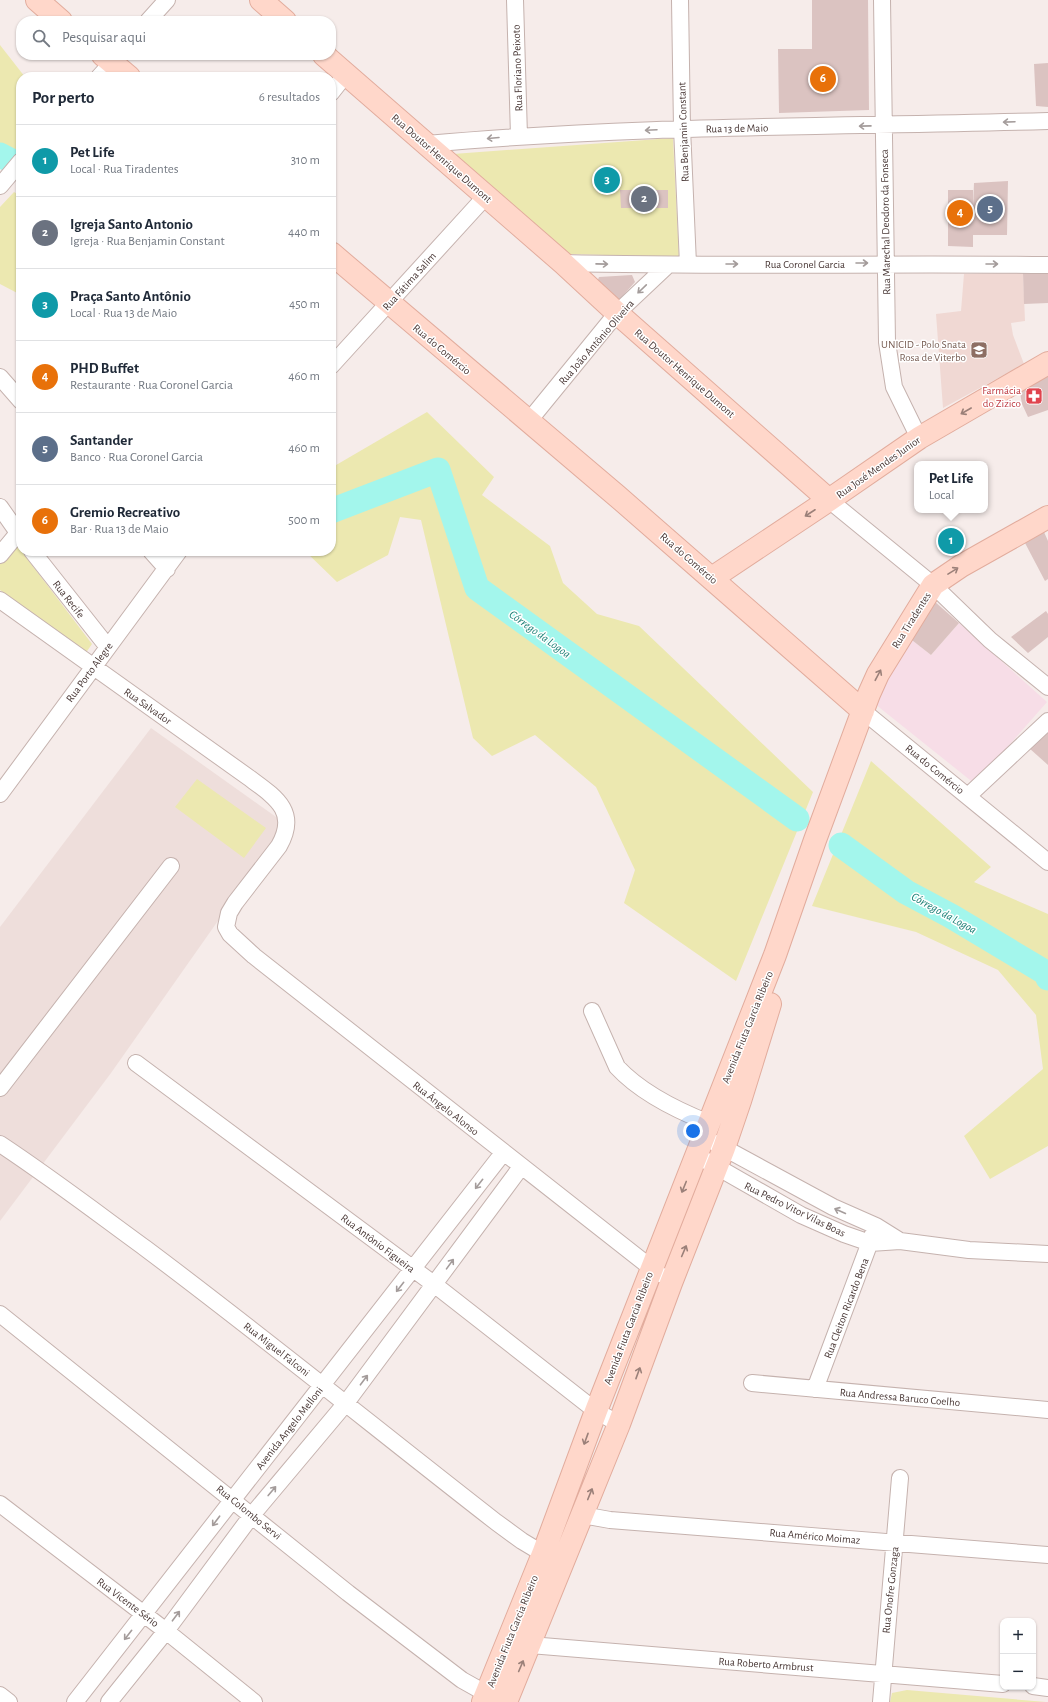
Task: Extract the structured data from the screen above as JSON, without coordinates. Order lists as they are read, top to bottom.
{
  "streets": {
    "main road": [
      "Rua Doutor Henrique Dumont",
      "Rua do Comércio",
      "Rua José Mendes Junior",
      "Rua Tiradentes",
      "Avenida Fiuta Garcia Ribeiro"
    ],
    "street": [
      "Rua Floriano Peixoto",
      "Rua 13 de Maio",
      "Rua Benjamin Constant",
      "Rua Marechal Deodoro da Fonseca",
      "Rua Coronel Garcia",
      "Rua Fátima Salim",
      "Rua João Antônio Oliveira",
      "Rua Recife",
      "Rua Porto Alegre",
      "Rua Salvador",
      "Rua Ângelo Alonso",
      "Rua Pedro Vitor Vilas Boas",
      "Rua Antônio Figueira",
      "Rua Cleiton Ricardo Bena",
      "Rua Miguel Falconi",
      "Rua Andressa Baruco Coelho",
      "Avenida Angelo Melloni",
      "Rua Colombo Servi",
      "Rua Américo Moimaz",
      "Rua Onofre Gonzaga",
      "Rua Vicente Sério",
      "Rua Roberto Armbrust"
    ]
  },
  "crossings": [
    ["Rua Floriano Peixoto", "Rua 13 de Maio"],
    ["Rua 13 de Maio", "Rua Benjamin Constant"],
    ["Rua 13 de Maio", "Rua Doutor Henrique Dumont"],
    ["Rua 13 de Maio", "Rua Marechal Deodoro da Fonseca"],
    ["Rua Benjamin Constant", "Rua Coronel Garcia"],
    ["Rua Doutor Henrique Dumont", "Rua Coronel Garcia"],
    ["Rua Doutor Henrique Dumont", "Rua Fátima Salim"],
    ["Rua Doutor Henrique Dumont", "Rua João Antônio Oliveira"],
    ["Rua Doutor Henrique Dumont", "Rua José Mendes Junior"],
    ["Rua Doutor Henrique Dumont", "Rua Tiradentes"],
    ["Rua Marechal Deodoro da Fonseca", "Rua Coronel Garcia"],
    ["Rua Marechal Deodoro da Fonseca", "Rua José Mendes Junior"],
    ["Rua Coronel Garcia", "Rua João Antônio Oliveira"],
    ["Rua Fátima Salim", "Rua do Comércio"],
    ["Rua João Antônio Oliveira", "Rua do Comércio"],
    ["Rua do Comércio", "Rua José Mendes Junior"],
    ["Rua do Comércio", "Rua Tiradentes"],
    ["Rua do Comércio", "Avenida Fiuta Garcia Ribeiro"],
    ["Rua Recife", "Rua Porto Alegre"],
    ["Rua Tiradentes", "Avenida Fiuta Garcia Ribeiro"],
    ["Rua Porto Alegre", "Rua Salvador"],
    ["Rua Salvador", "Rua Ângelo Alonso"],
    ["Avenida Fiuta Garcia Ribeiro", "Rua Ângelo Alonso"],
    ["Avenida Fiuta Garcia Ribeiro", "Rua Pedro Vitor Vilas Boas"],
    ["Avenida Fiuta Garcia Ribeiro", "Rua Antônio Figueira"],
    ["Avenida Fiuta Garcia Ribeiro", "Rua Miguel Falconi"],
    ["Avenida Fiuta Garcia Ribeiro", "Rua Colombo Servi"],
    ["Avenida Fiuta Garcia Ribeiro", "Rua Américo Moimaz"],
    ["Avenida Fiuta Garcia Ribeiro", "Rua Roberto Armbrust"],
    ["Rua Ângelo Alonso", "Avenida Angelo Melloni"],
    ["Rua Pedro Vitor Vilas Boas", "Rua Cleiton Ricardo Bena"],
    ["Rua Antônio Figueira", "Avenida Angelo Melloni"],
    ["Rua Cleiton Ricardo Bena", "Rua Andressa Baruco Coelho"],
    ["Rua Miguel Falconi", "Avenida Angelo Melloni"],
    ["Avenida Angelo Melloni", "Rua Colombo Servi"],
    ["Avenida Angelo Melloni", "Rua Vicente Sério"],
    ["Rua Américo Moimaz", "Rua Onofre Gonzaga"],
    ["Rua Onofre Gonzaga", "Rua Roberto Armbrust"]
  ],
  "one_way": [
    "Rua 13 de Maio",
    "Rua Coronel Garcia",
    "Rua José Mendes Junior",
    "Rua Tiradentes"
  ],
  "water": ["Córrego da Logoa"],
  "places": {
    "school or university": ["UNICID - Polo Snata Rosa de Viterbo"],
    "pharmacy": ["Farmácia do Zizico"]
  },
  "page": {
    "search": "Pesquisar aqui",
    "pins": [
      "6",
      "3",
      "2",
      "5",
      "4",
      "1"
    ],
    "heading": ["Por perto", "6 resultados"],
    "list": [
      {
        "mark": "1",
        "name": "Pet Life",
        "note": "Local · Rua Tiradentes",
        "value": "310 m"
      },
      {
        "mark": "2",
        "name": "Igreja Santo Antonio",
        "note": "Igreja · Rua Benjamin Constant",
        "value": "440 m"
      },
      {
        "mark": "3",
        "name": "Praça Santo Antônio",
        "note": "Local · Rua 13 de Maio",
        "value": "450 m"
      },
      {
        "mark": "4",
        "name": "PHD Buffet",
        "note": "Restaurante · Rua Coronel Garcia",
        "value": "460 m"
      },
      {
        "mark": "5",
        "name": "Santander",
        "note": "Banco · Rua Coronel Garcia",
        "value": "460 m"
      },
      {
        "mark": "6",
        "name": "Gremio Recreativo",
        "note": "Bar · Rua 13 de Maio",
        "value": "500 m"
      }
    ],
    "popup": ["Pet Life", "Local"],
    "map_buttons": ["+", "−"]
  }
}
